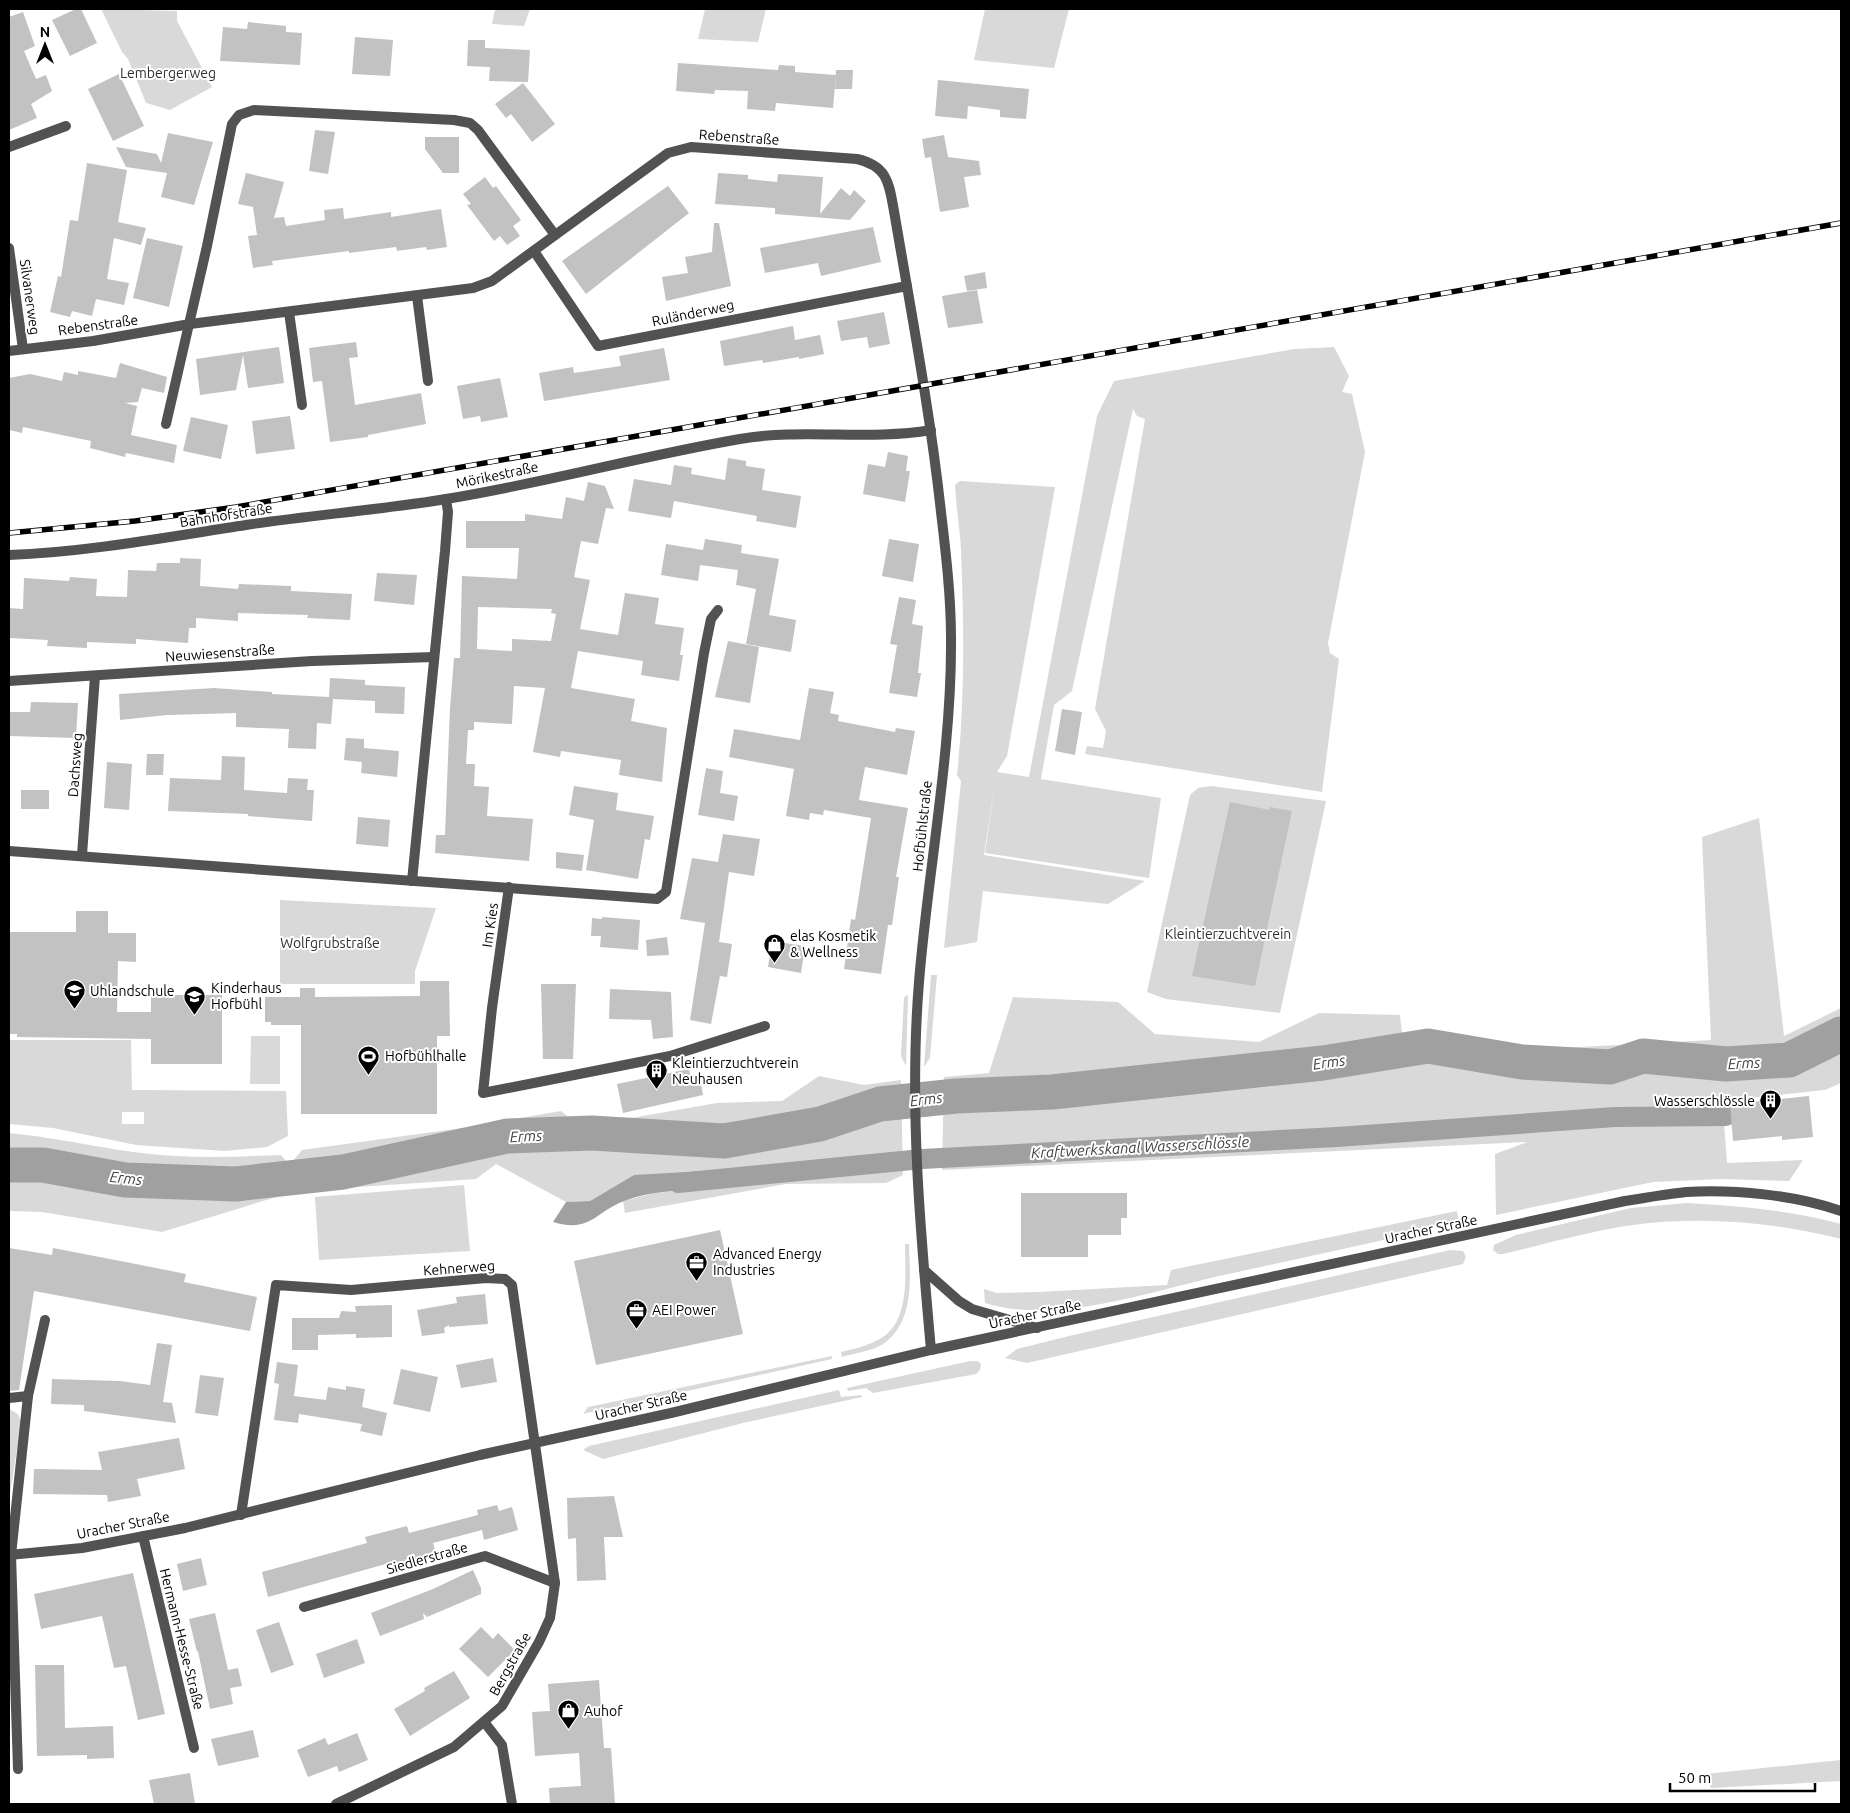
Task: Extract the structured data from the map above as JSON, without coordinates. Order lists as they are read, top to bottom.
{
  "streets": {
    "street": [
      "Rebenstraße",
      "Silvanerweg",
      "Ruländerweg",
      "Mörikestraße",
      "Bahnhofstraße",
      "Neuwiesenstraße",
      "Dachsweg",
      "Hofbühlstraße",
      "Im Kies",
      "Uracher Straße",
      "Kehnerweg",
      "Siedlerstraße",
      "Hermann-Hesse-Straße",
      "Bergstraße"
    ]
  },
  "crossings": [
    ["Rebenstraße", "Silvanerweg"],
    ["Rebenstraße", "Ruländerweg"],
    ["Rebenstraße", "Hofbühlstraße"],
    ["Mörikestraße", "Bahnhofstraße"],
    ["Mörikestraße", "Neuwiesenstraße"],
    ["Mörikestraße", "Hofbühlstraße"],
    ["Neuwiesenstraße", "Dachsweg"],
    ["Hofbühlstraße", "Uracher Straße"],
    ["Uracher Straße", "Kehnerweg"],
    ["Uracher Straße", "Hermann-Hesse-Straße"],
    ["Uracher Straße", "Bergstraße"],
    ["Kehnerweg", "Bergstraße"],
    ["Siedlerstraße", "Bergstraße"]
  ],
  "water": ["Erms", "Kraftwerkskanal Wasserschlössle"],
  "parks": ["Lembergerweg", "Kleintierzuchtverein", "Wolfgrubstraße"],
  "places": {
    "shop": ["elas Kosmetik & Wellness", "Auhof"],
    "school or university": ["Uhlandschule", "Kinderhaus Hofbühl"],
    "sports": ["Hofbühlhalle"],
    "building": ["Kleintierzuchtverein Neuhausen", "Wasserschlössle"],
    "office": ["Advanced Energy Industries", "AEI Power"]
  },
  "scale_bar": "50 m",
  "north": "top"
}
